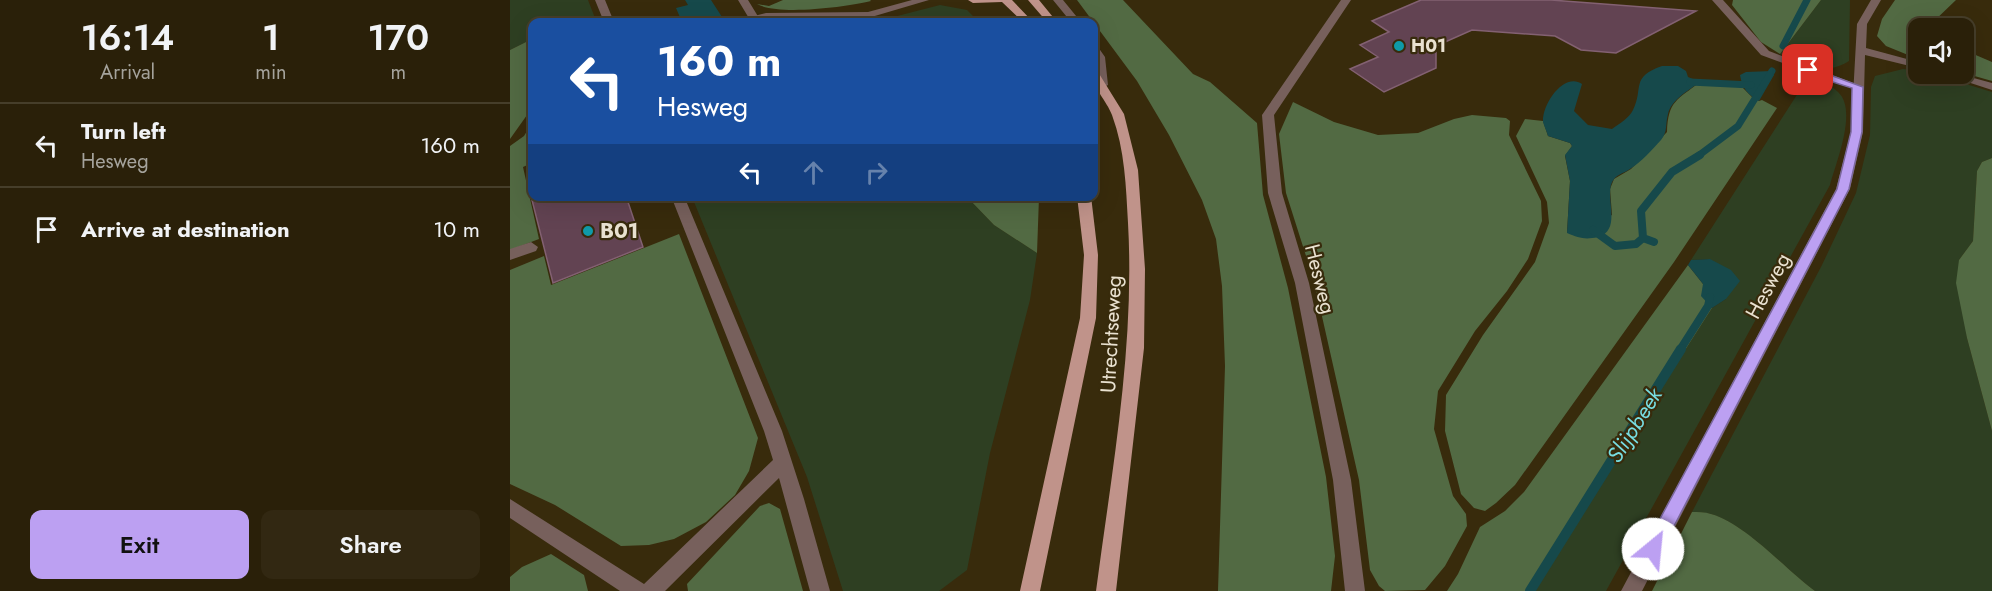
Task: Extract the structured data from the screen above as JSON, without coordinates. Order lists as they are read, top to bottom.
{
  "streets": {
    "main road": ["Utrechtseweg"],
    "street": ["Hesweg"]
  },
  "water": ["Slijpbeek"],
  "places": ["H01", "B01"],
  "page": {
    "eta": [
      "16:14",
      "Arrival",
      "1",
      "min",
      "170",
      "m"
    ],
    "turn": ["160 m", "Hesweg"],
    "list": [
      {
        "name": "Turn left",
        "note": "Hesweg",
        "value": "160 m"
      },
      {
        "name": "Arrive at destination",
        "value": "10 m"
      }
    ],
    "buttons": ["Exit", "Share"]
  }
}
